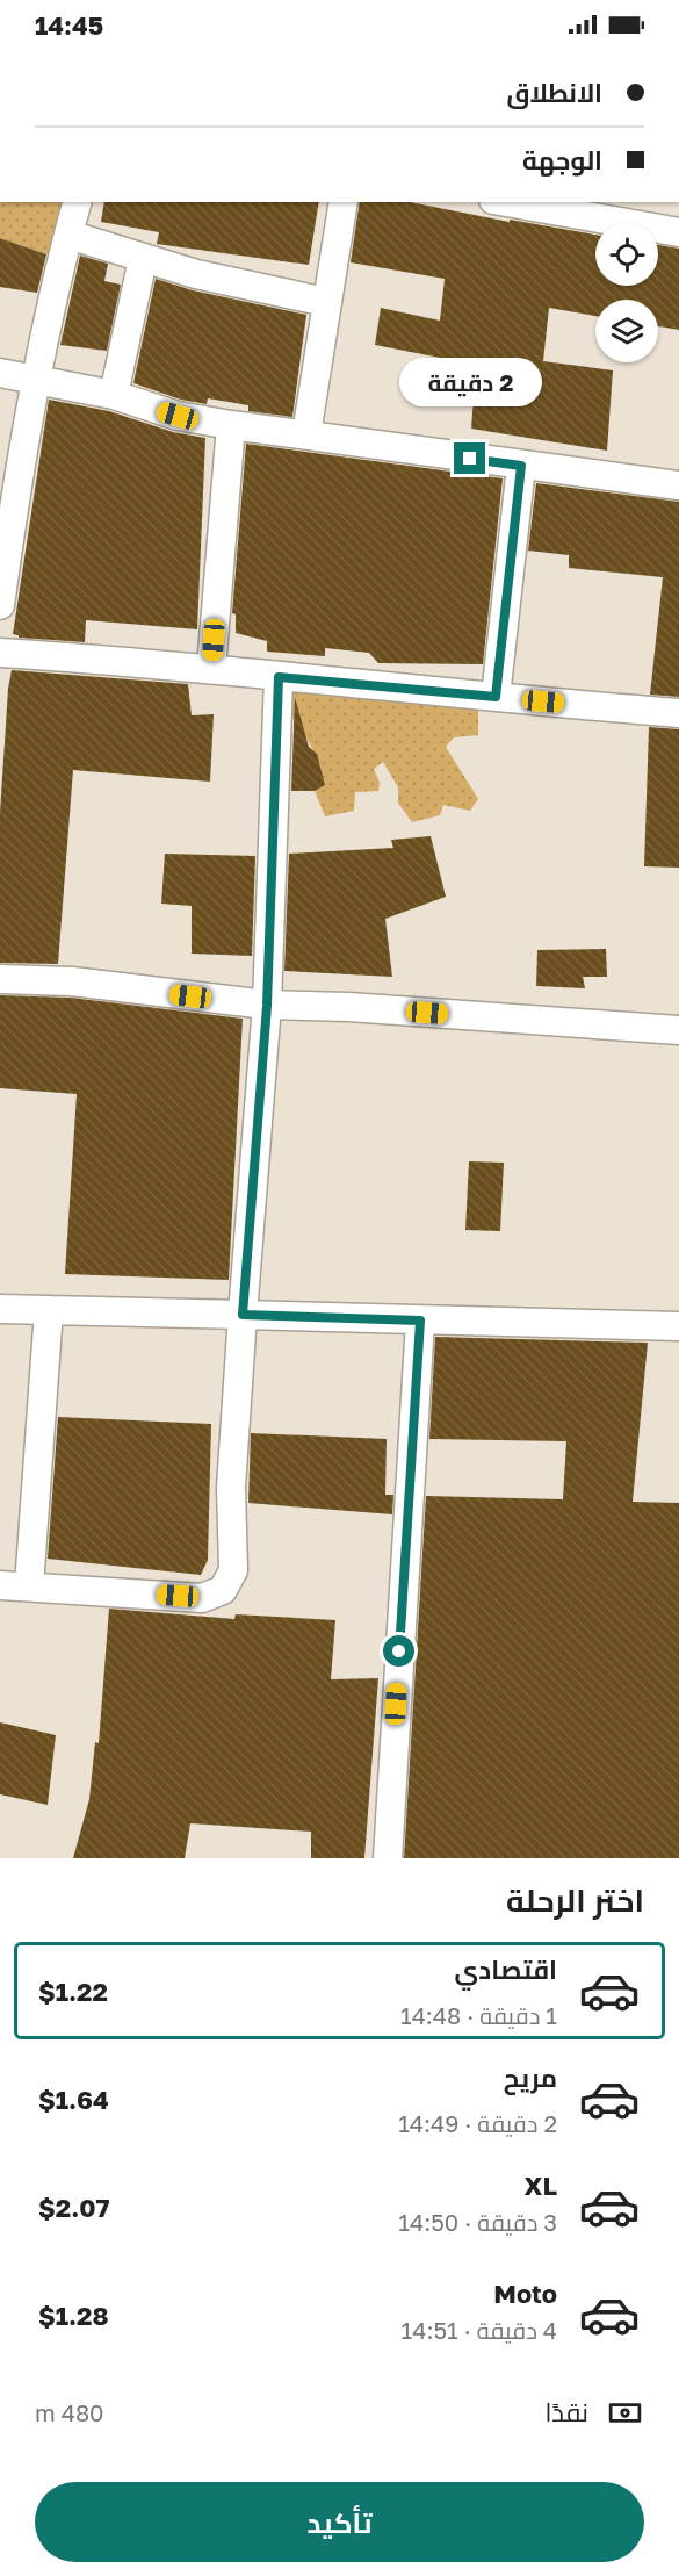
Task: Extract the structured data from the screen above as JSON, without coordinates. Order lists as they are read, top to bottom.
{
  "page": {
    "status": "14:45",
    "banner": ["الانطلاق", "الوجهة"],
    "bubble": "2 دقيقة",
    "heading": "اختر الرحلة",
    "list": [
      {
        "name": "اقتصادي",
        "note": "1 دقيقة · 14:48",
        "value": "$1.22"
      },
      {
        "name": "مريح",
        "note": "2 دقيقة · 14:49",
        "value": "$1.64"
      },
      {
        "name": "XL",
        "note": "3 دقيقة · 14:50",
        "value": "$2.07"
      },
      {
        "name": "Moto",
        "note": "4 دقيقة · 14:51",
        "value": "$1.28"
      }
    ],
    "pay": ["نقدًا", "480 m"],
    "buttons": "تأكيد"
  }
}
